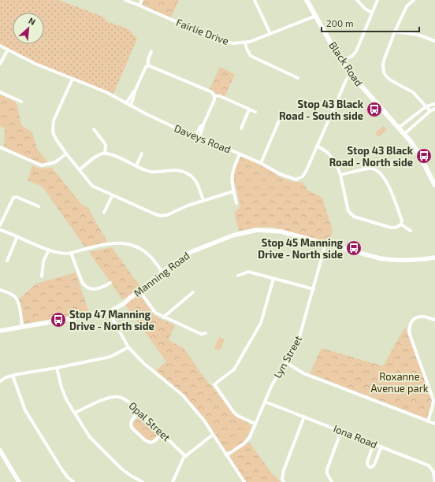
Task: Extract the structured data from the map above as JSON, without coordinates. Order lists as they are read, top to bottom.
{
  "streets": {
    "main road": ["Black Road"],
    "street": [
      "Fairlie Drive",
      "Daveys Road",
      "Manning Road",
      "Lyn Street",
      "Opal Street",
      "Iona Road"
    ]
  },
  "crossings": [
    ["Fairlie Drive", "Black Road"],
    ["Black Road", "Daveys Road"],
    ["Manning Road", "Lyn Street"],
    ["Lyn Street", "Iona Road"]
  ],
  "parks": ["Roxanne Avenue park"],
  "places": {
    "bus stop": [
      "Stop 43 Black Road - South side",
      "Stop 43 Black Road - North side",
      "Stop 45 Manning Drive - North side",
      "Stop 47 Manning Drive - North side"
    ]
  },
  "scale_bar": "200 m",
  "north": "top right"
}
